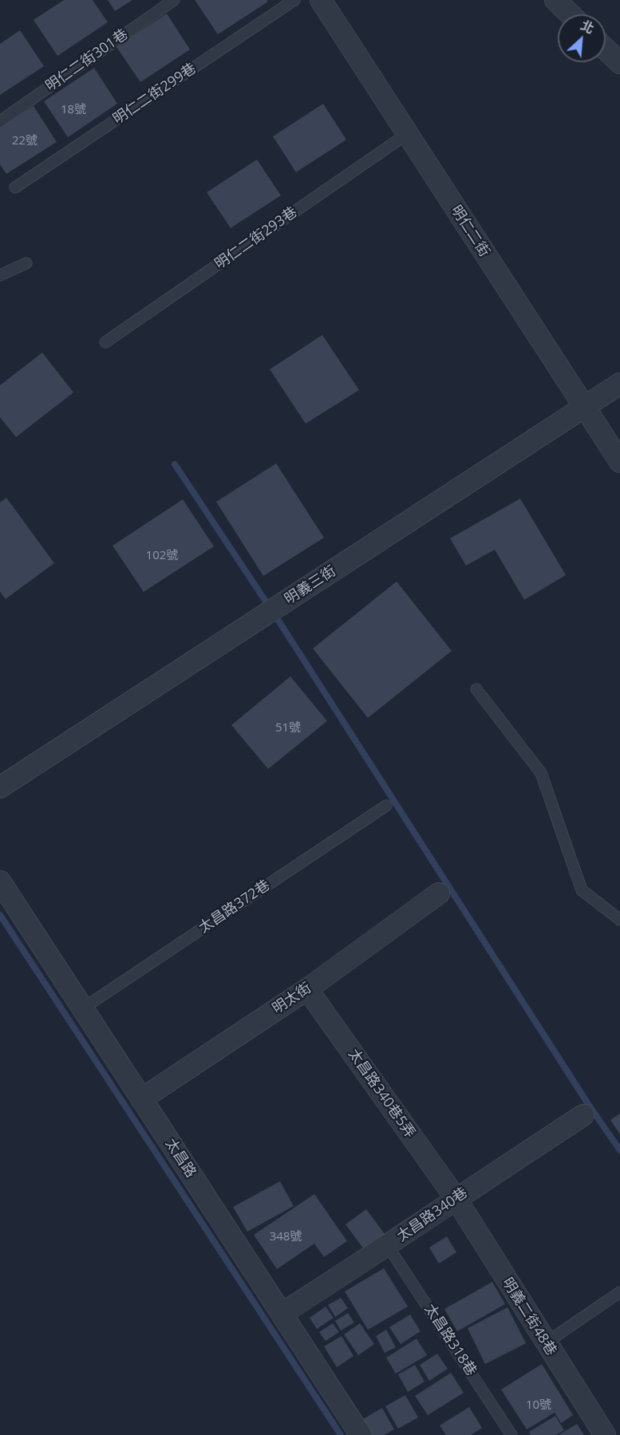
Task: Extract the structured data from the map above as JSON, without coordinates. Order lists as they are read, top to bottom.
{
  "streets": {
    "street": [
      "明仁二街",
      "明義三街",
      "明太街",
      "太昌路340巷5弄",
      "太昌路",
      "太昌路340巷",
      "明義二街48巷"
    ],
    "lane": [
      "明仁二街301巷",
      "明仁二街299巷",
      "明仁二街293巷",
      "太昌路372巷",
      "太昌路318巷"
    ]
  },
  "crossings": [
    ["明仁二街", "明仁二街293巷"],
    ["明仁二街", "明義三街"],
    ["太昌路372巷", "太昌路"],
    ["明太街", "太昌路340巷5弄"],
    ["明太街", "太昌路"],
    ["太昌路340巷5弄", "太昌路340巷"],
    ["太昌路340巷5弄", "明義二街48巷"],
    ["太昌路", "太昌路340巷"],
    ["太昌路340巷", "明義二街48巷"],
    ["太昌路340巷", "太昌路318巷"]
  ],
  "house_numbers": [
    "18號",
    "22號",
    "102號",
    "51號",
    "348號",
    "10號"
  ],
  "north": "top right"
}
